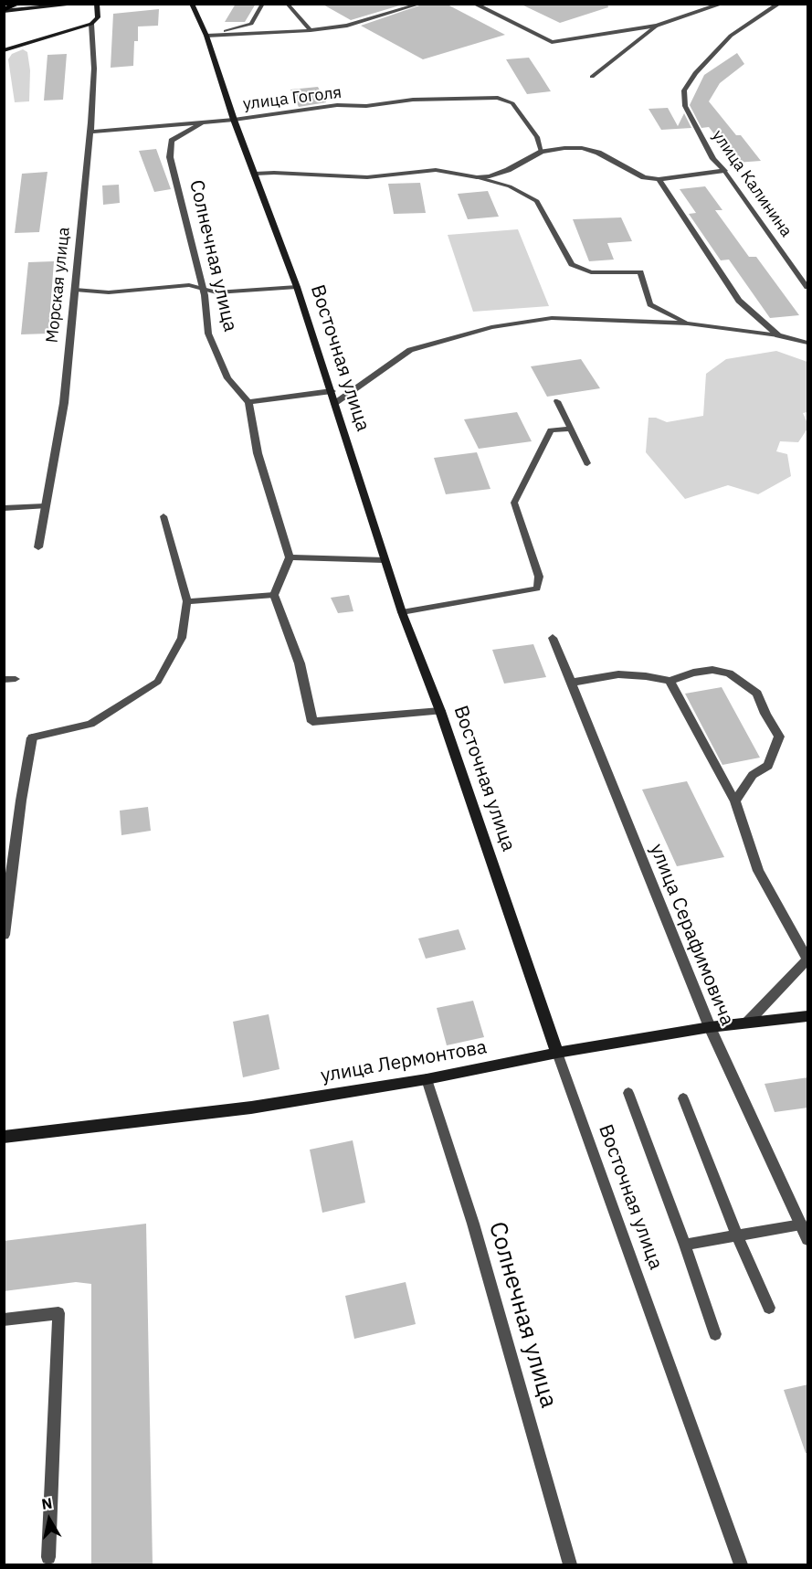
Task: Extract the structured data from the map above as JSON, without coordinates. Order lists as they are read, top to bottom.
{
  "streets": {
    "street": [
      "улица Гоголя",
      "улица Калинина",
      "Солнечная улица",
      "Морская улица",
      "Восточная улица",
      "улица Серафимовича",
      "улица Лермонтова"
    ]
  },
  "crossings": [
    ["улица Гоголя", "Солнечная улица"],
    ["улица Гоголя", "Морская улица"],
    ["улица Гоголя", "Восточная улица"],
    ["Солнечная улица", "улица Лермонтова"],
    ["Восточная улица", "улица Лермонтова"],
    ["улица Серафимовича", "улица Лермонтова"]
  ],
  "north": "top"
}
